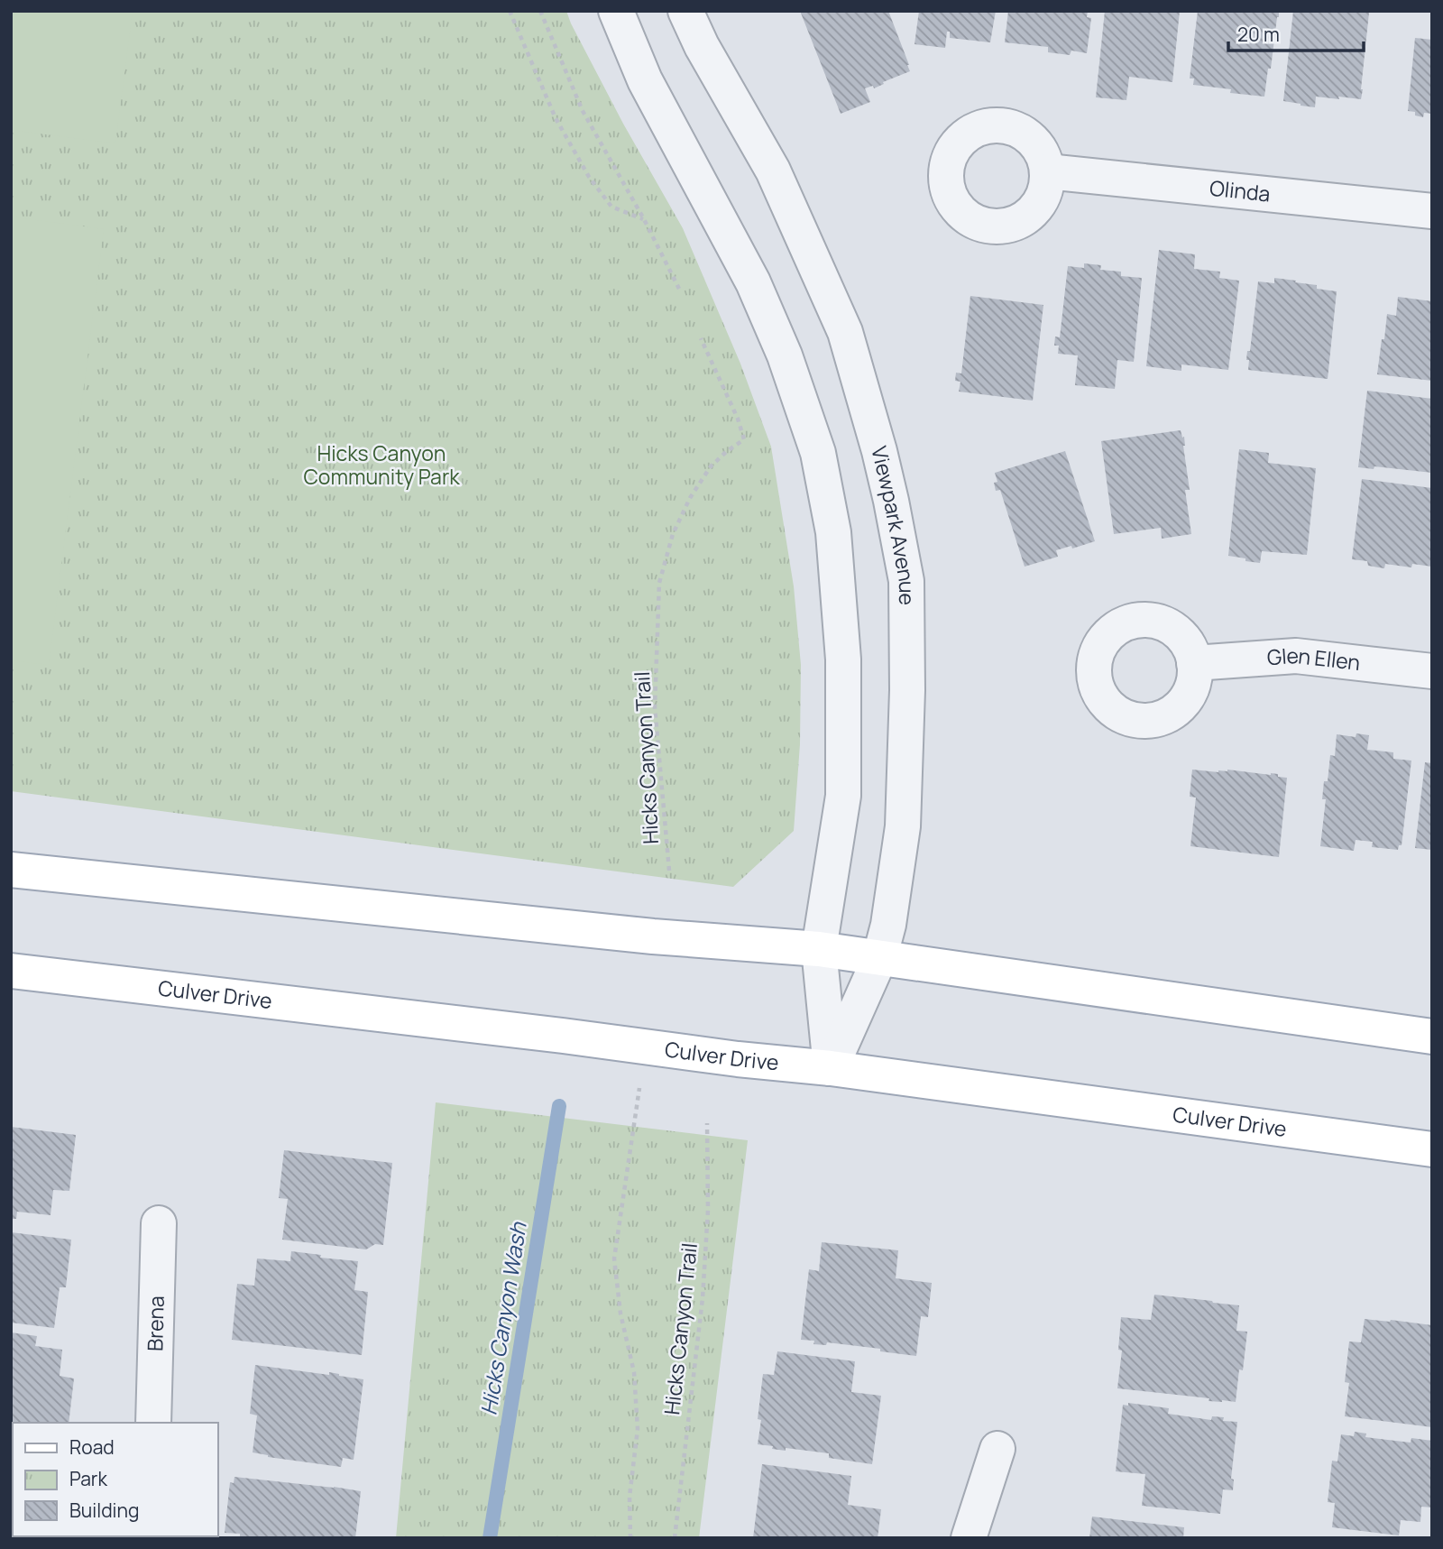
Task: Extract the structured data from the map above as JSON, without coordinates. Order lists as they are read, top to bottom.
{
  "streets": {
    "main road": ["Culver Drive"],
    "street": [
      "Olinda",
      "Viewpark Avenue",
      "Glen Ellen",
      "Brena"
    ],
    "path": ["Hicks Canyon Trail"]
  },
  "crossings": [
    ["Viewpark Avenue", "Culver Drive"],
    ["Hicks Canyon Trail", "Culver Drive"]
  ],
  "water": ["Hicks Canyon Wash"],
  "parks": ["Hicks Canyon Community Park"],
  "legend": ["Road", "Park", "Building"],
  "scale_bar": "20 m"
}
